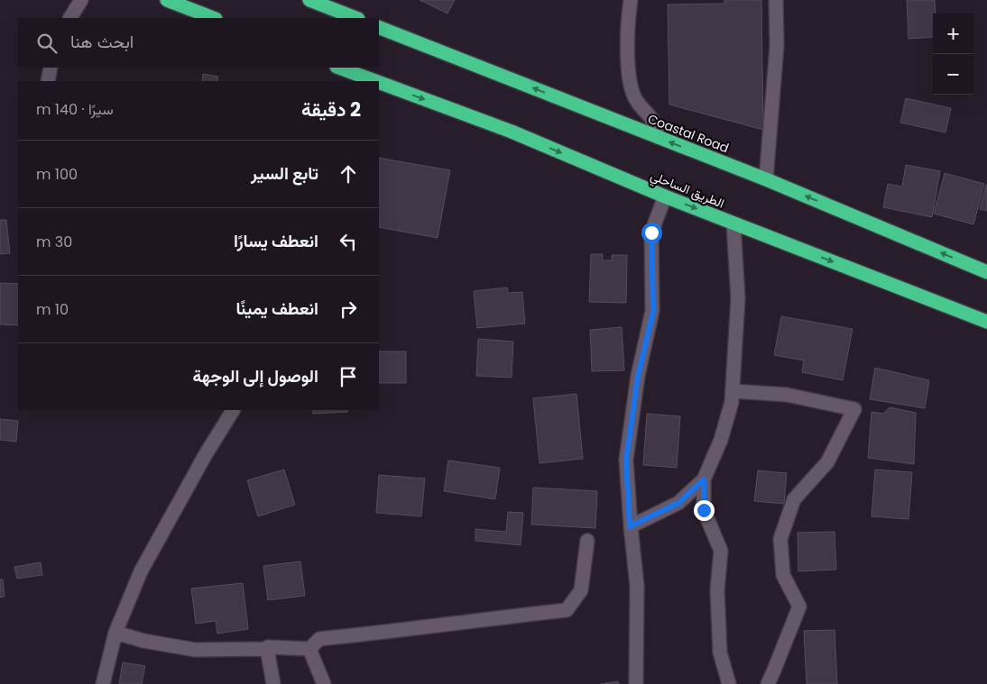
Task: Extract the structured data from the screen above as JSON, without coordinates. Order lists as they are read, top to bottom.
{
  "streets": {
    "highway": ["Coastal Road", "الطريق الساحلي"]
  },
  "one_way": ["Coastal Road", "الطريق الساحلي"],
  "page": {
    "map_buttons": ["+", "−"],
    "search": "ابحث هنا",
    "heading": ["2 دقيقة", "سيرًا · 140 m"],
    "list": [
      ["تابع السير", "100 m"],
      ["انعطف يسارًا", "30 m"],
      ["انعطف يمينًا", "10 m"],
      "الوصول إلى الوجهة"
    ]
  }
}
